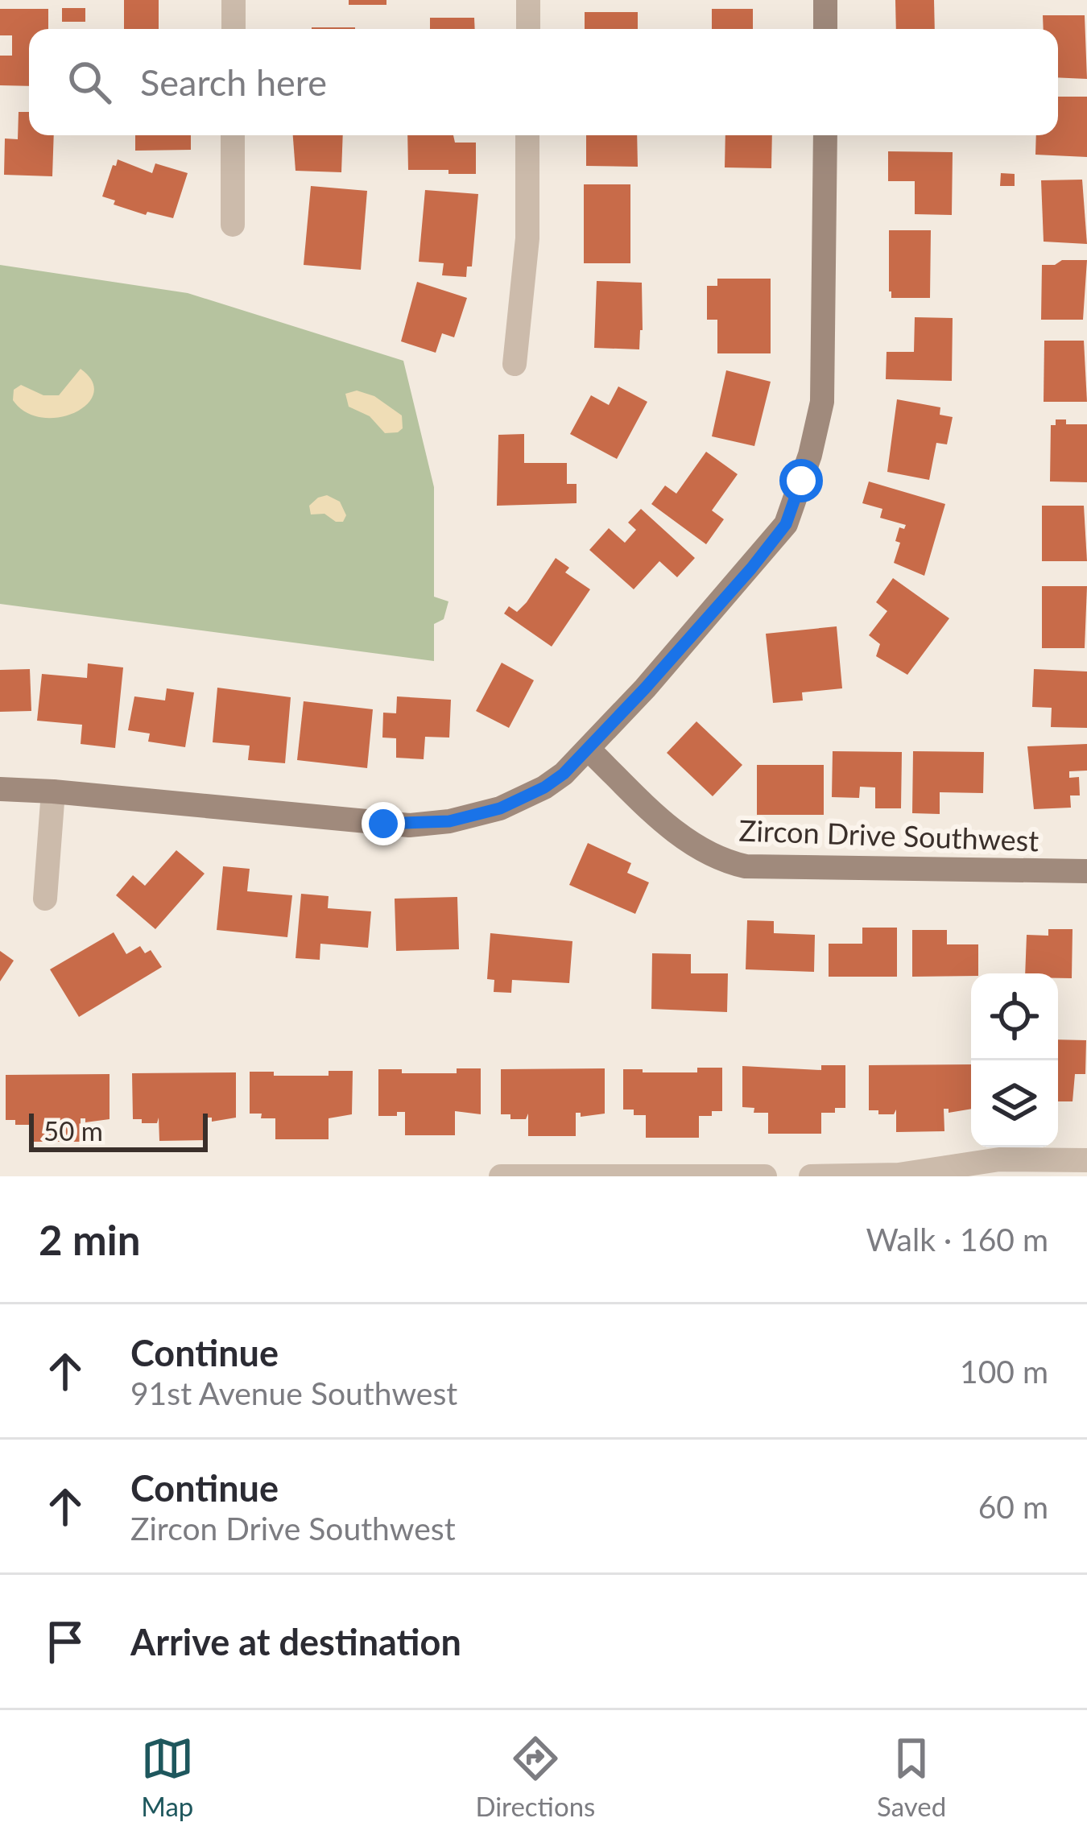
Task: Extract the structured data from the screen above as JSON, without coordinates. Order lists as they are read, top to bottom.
{
  "streets": {
    "street": ["Zircon Drive Southwest"]
  },
  "scale_bar": "50 m",
  "page": {
    "search": "Search here",
    "scale": "50 m",
    "heading": ["2 min", "Walk · 160 m"],
    "list": [
      ["Continue", "91st Avenue Southwest", "100 m"],
      ["Continue", "Zircon Drive Southwest", "60 m"],
      "Arrive at destination"
    ],
    "nav": ["Map", "Directions", "Saved"]
  }
}
